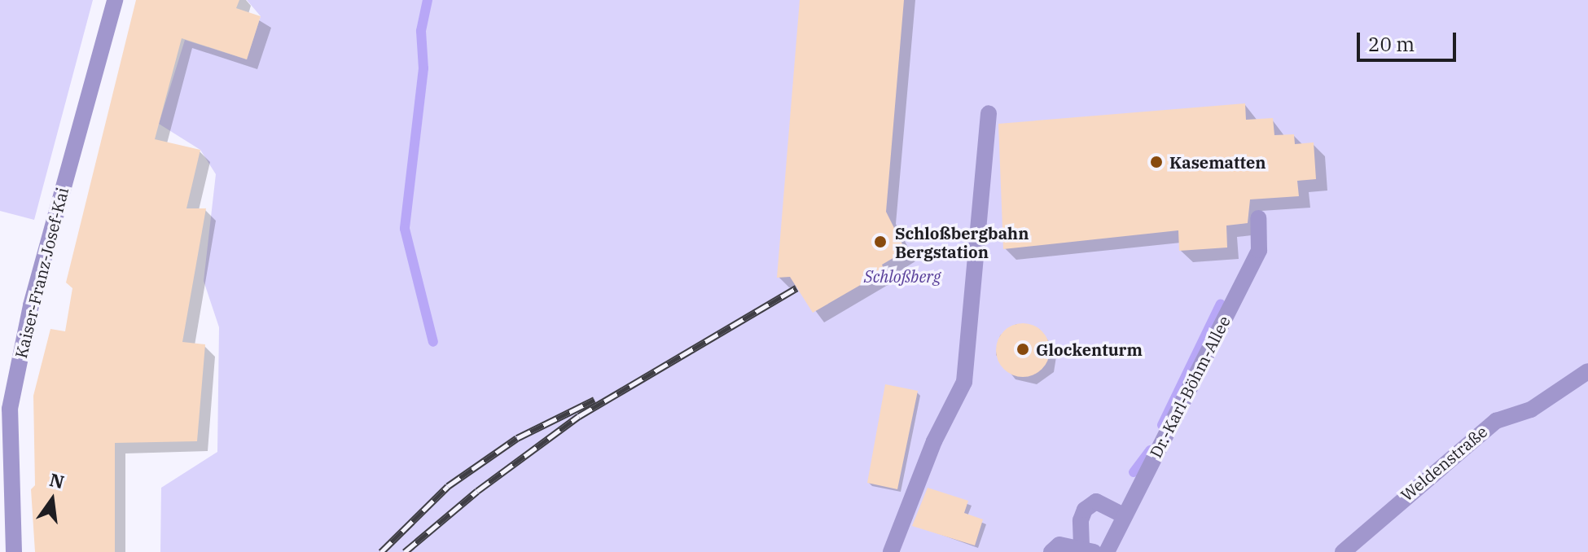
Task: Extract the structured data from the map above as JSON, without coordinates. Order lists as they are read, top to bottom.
{
  "streets": {
    "street": ["Kaiser-Franz-Josef-Kai", "Dr.-Karl-Böhm-Allee", "Weldenstraße"]
  },
  "parks": ["Schloßberg"],
  "places": ["Kasematten", "Schloßbergbahn Bergstation", "Glockenturm"],
  "scale_bar": "20 m",
  "north": "top"
}
